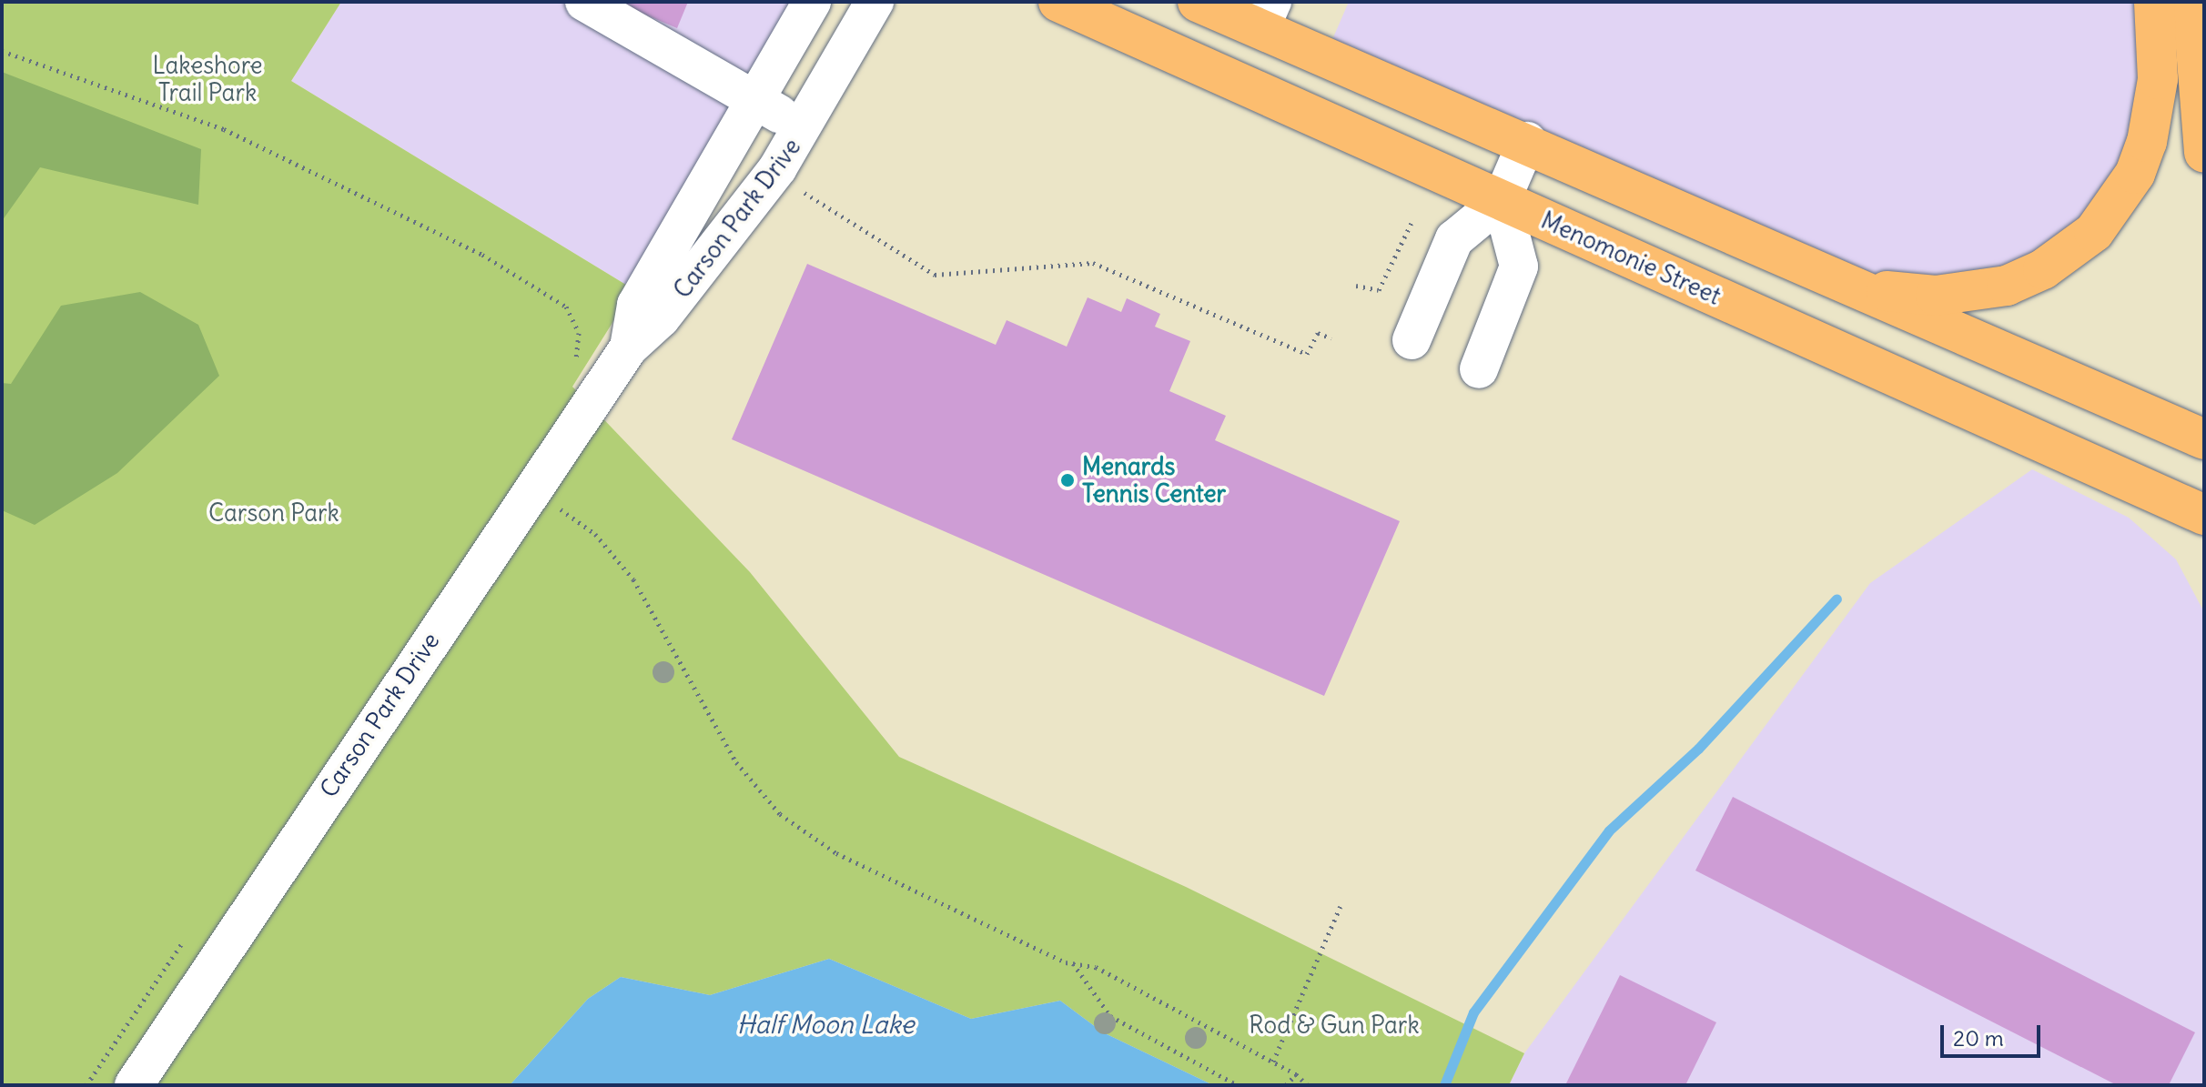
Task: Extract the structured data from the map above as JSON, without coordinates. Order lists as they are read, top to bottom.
{
  "streets": {
    "main road": ["Menomonie Street"],
    "street": ["Carson Park Drive"]
  },
  "water": ["Half Moon Lake"],
  "parks": ["Lakeshore Trail Park", "Carson Park", "Rod & Gun Park"],
  "places": ["Menards Tennis Center"],
  "scale_bar": "20 m"
}
